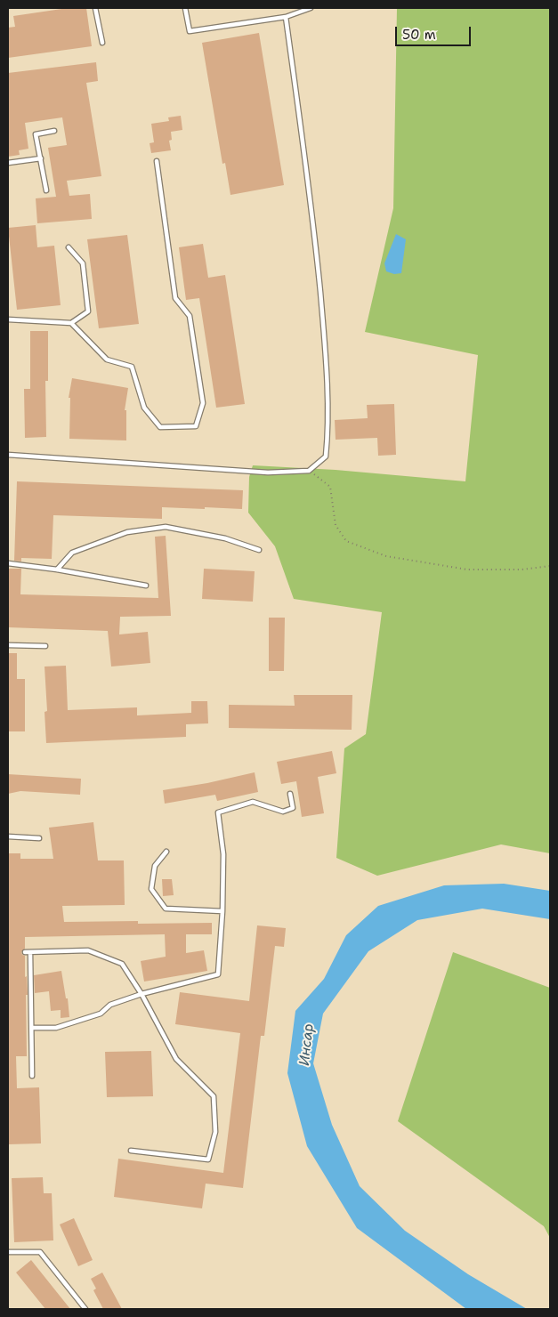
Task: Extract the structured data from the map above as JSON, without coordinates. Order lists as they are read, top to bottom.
{
  "water": ["Инсар"],
  "scale_bar": "50 m"
}
